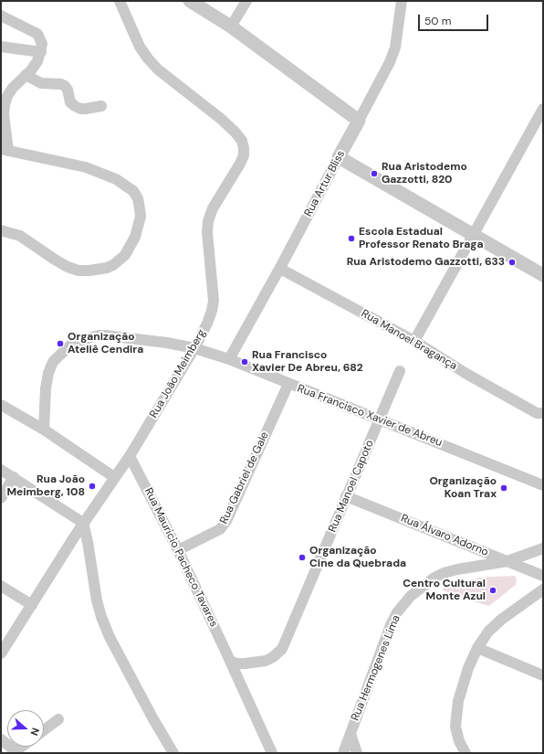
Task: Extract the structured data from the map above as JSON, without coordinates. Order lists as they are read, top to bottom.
{
  "streets": {
    "street": [
      "Rua Artur Bliss",
      "Rua Manoel Bragança",
      "Rua João Meimberg",
      "Rua Francisco Xavier de Abreu",
      "Rua Gabriel de Gale",
      "Rua Manoel Capoto",
      "Rua Álvaro Adorno",
      "Rua Mauricio Pacheco Tavares",
      "Rua Hermogenes Lima"
    ]
  },
  "crossings": [
    ["Rua Artur Bliss", "Rua Manoel Bragança"],
    ["Rua Artur Bliss", "Rua Francisco Xavier de Abreu"],
    ["Rua João Meimberg", "Rua Francisco Xavier de Abreu"],
    ["Rua João Meimberg", "Rua Mauricio Pacheco Tavares"],
    ["Rua Francisco Xavier de Abreu", "Rua Gabriel de Gale"],
    ["Rua Francisco Xavier de Abreu", "Rua Manoel Capoto"],
    ["Rua Gabriel de Gale", "Rua Mauricio Pacheco Tavares"],
    ["Rua Manoel Capoto", "Rua Álvaro Adorno"],
    ["Rua Manoel Capoto", "Rua Mauricio Pacheco Tavares"],
    ["Rua Álvaro Adorno", "Rua Hermogenes Lima"]
  ],
  "places": [
    "Rua Aristodemo Gazzotti, 820",
    "Escola Estadual Professor Renato Braga",
    "Rua Aristodemo Gazzotti, 633",
    "Organização Ateliê Cendira",
    "Rua Francisco Xavier De Abreu, 682",
    "Rua João Meimberg, 108",
    "Organização Koan Trax",
    "Organização Cine da Quebrada",
    "Centro Cultural Monte Azul"
  ],
  "scale_bar": "50 m",
  "north": "right"
}
